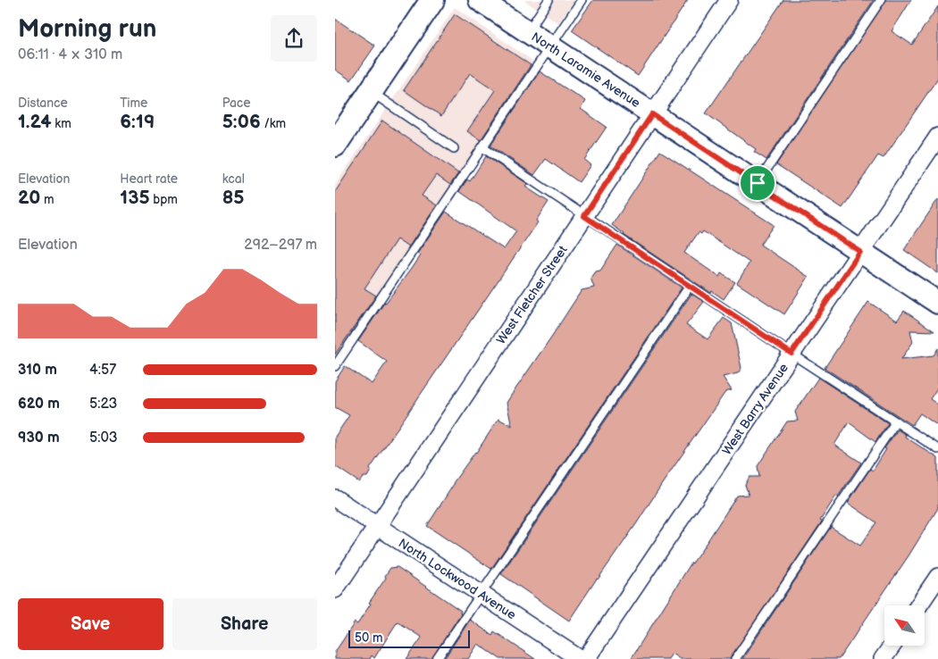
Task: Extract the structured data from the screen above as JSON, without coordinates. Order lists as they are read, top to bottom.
{
  "streets": {
    "street": [
      "North Laramie Avenue",
      "West Fletcher Street",
      "West Barry Avenue",
      "North Lockwood Avenue"
    ]
  },
  "crossings": [
    ["North Laramie Avenue", "West Fletcher Street"],
    ["North Laramie Avenue", "West Barry Avenue"],
    ["West Fletcher Street", "North Lockwood Avenue"]
  ],
  "scale_bar": "50 m",
  "north": "top left",
  "page": {
    "heading": ["Morning run", "06:11 · 4 × 310 m"],
    "stats": [
      ["Distance", "1.24 km"],
      ["Time", "6:19"],
      ["Pace", "5:06 /km"],
      ["Elevation", "20 m"],
      ["Heart rate", "135 bpm"],
      ["kcal", "85"]
    ],
    "chart": ["Elevation", "292–297 m"],
    "list": [
      {
        "name": "310 m",
        "note": "4:57"
      },
      {
        "name": "620 m",
        "note": "5:23"
      },
      {
        "name": "930 m",
        "note": "5:03"
      }
    ],
    "buttons": ["Save", "Share"],
    "scale": "50 m"
  }
}
